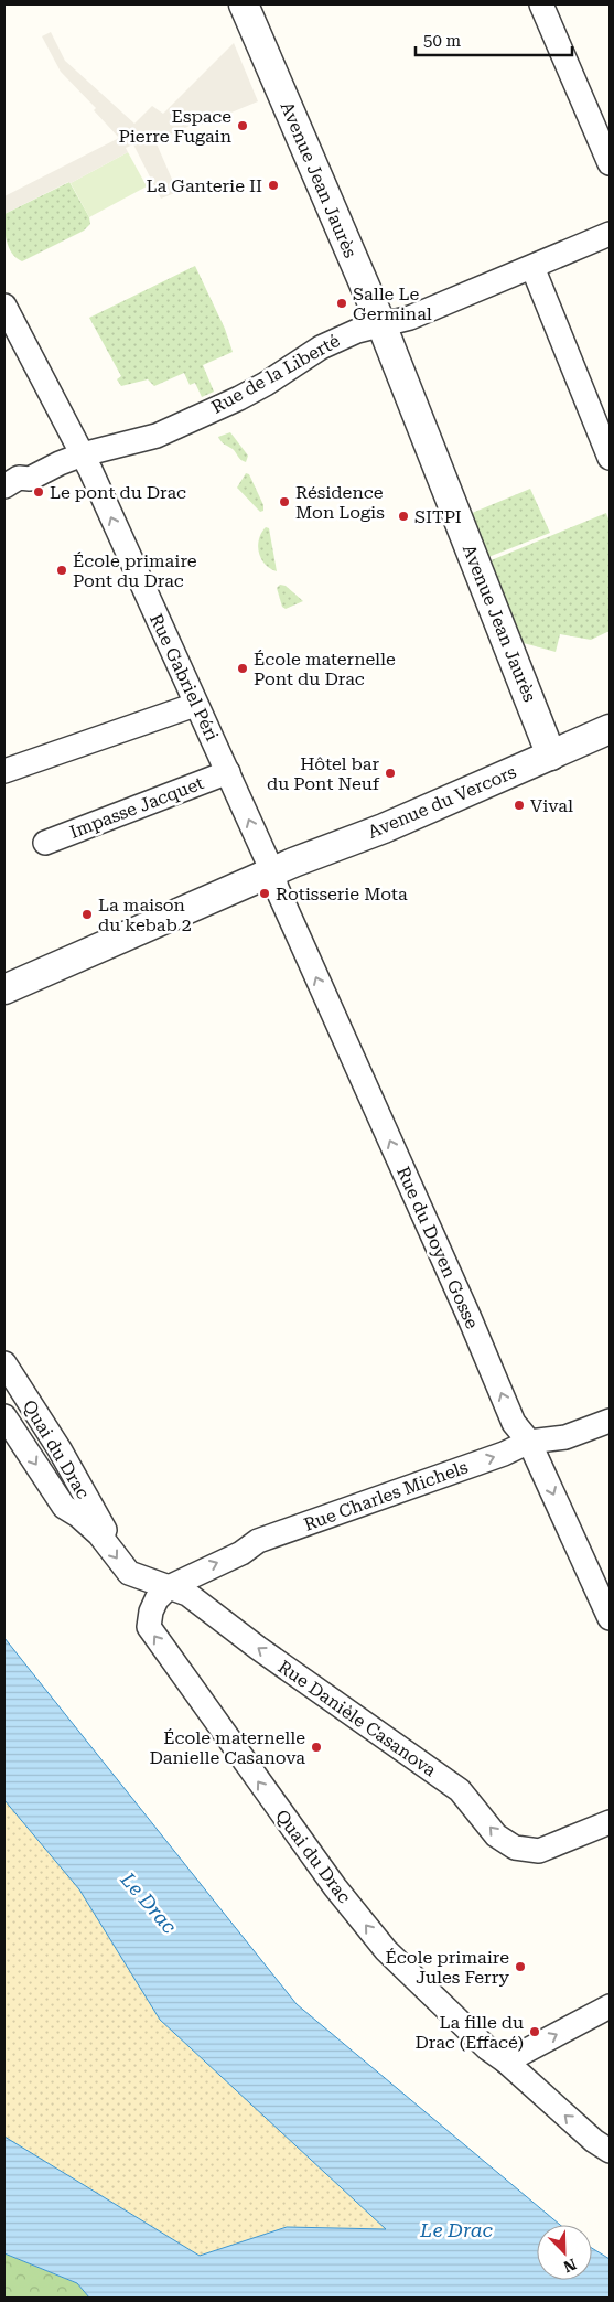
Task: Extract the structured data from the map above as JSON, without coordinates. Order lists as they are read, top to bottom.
{
  "streets": {
    "street": [
      "Avenue Jean Jaurès",
      "Rue de la Liberté",
      "Rue Gabriel Péri",
      "Avenue du Vercors",
      "Impasse Jacquet",
      "Rue du Doyen Gosse",
      "Quai du Drac",
      "Rue Charles Michels",
      "Rue Danièle Casanova"
    ]
  },
  "crossings": [
    ["Avenue Jean Jaurès", "Rue de la Liberté"],
    ["Avenue Jean Jaurès", "Avenue du Vercors"],
    ["Rue de la Liberté", "Rue Gabriel Péri"],
    ["Rue Gabriel Péri", "Avenue du Vercors"],
    ["Rue Gabriel Péri", "Impasse Jacquet"],
    ["Rue Gabriel Péri", "Rue du Doyen Gosse"],
    ["Avenue du Vercors", "Rue du Doyen Gosse"],
    ["Rue du Doyen Gosse", "Rue Charles Michels"],
    ["Quai du Drac", "Rue Charles Michels"],
    ["Quai du Drac", "Rue Danièle Casanova"],
    ["Rue Charles Michels", "Rue Danièle Casanova"]
  ],
  "one_way": ["Rue Gabriel Péri", "Rue Charles Michels", "Rue Danièle Casanova"],
  "water": ["Le Drac"],
  "places": [
    "Espace Pierre Fugain",
    "La Ganterie II",
    "Salle Le Germinal",
    "Le pont du Drac",
    "Résidence Mon Logis",
    "SITPI",
    "École primaire Pont du Drac",
    "École maternelle Pont du Drac",
    "Hôtel bar du Pont Neuf",
    "Vival",
    "Rotisserie Mota",
    "La maison du kebab 2",
    "École maternelle Danielle Casanova",
    "École primaire Jules Ferry",
    "La fille du Drac (Effacé)"
  ],
  "scale_bar": "50 m",
  "north": "bottom right"
}
